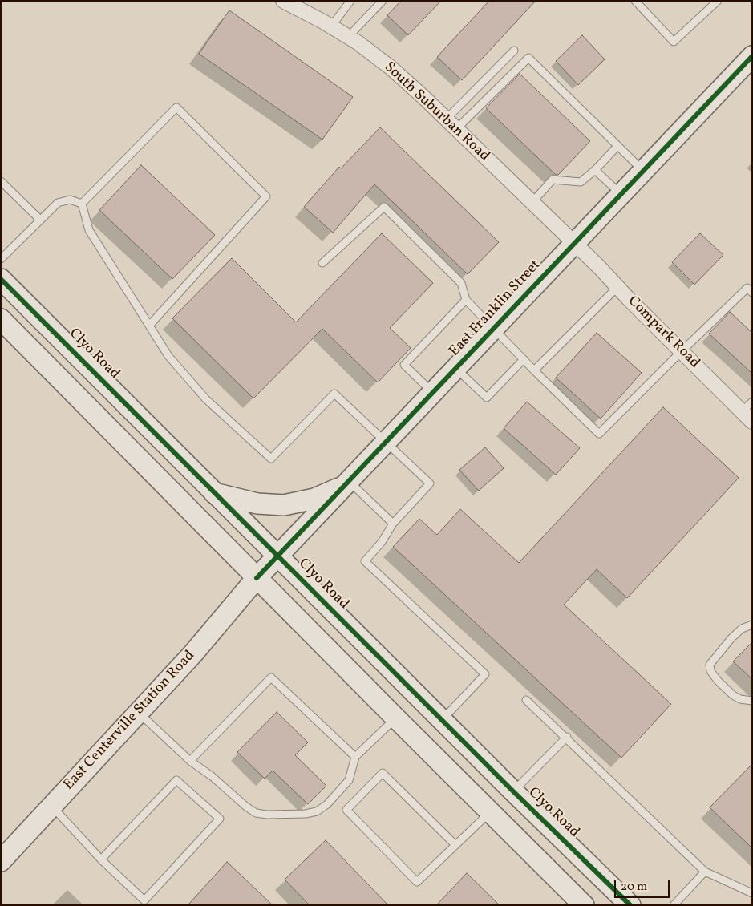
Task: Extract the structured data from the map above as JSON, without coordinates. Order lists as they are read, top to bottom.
{
  "streets": {
    "street": [
      "South Suburban Road",
      "East Franklin Street",
      "Compark Road",
      "Clyo Road",
      "East Centerville Station Road"
    ]
  },
  "crossings": [
    ["South Suburban Road", "East Franklin Street"],
    ["South Suburban Road", "Compark Road"],
    ["East Franklin Street", "Compark Road"],
    ["East Franklin Street", "Clyo Road"],
    ["East Franklin Street", "East Centerville Station Road"]
  ],
  "scale_bar": "20 m"
}
